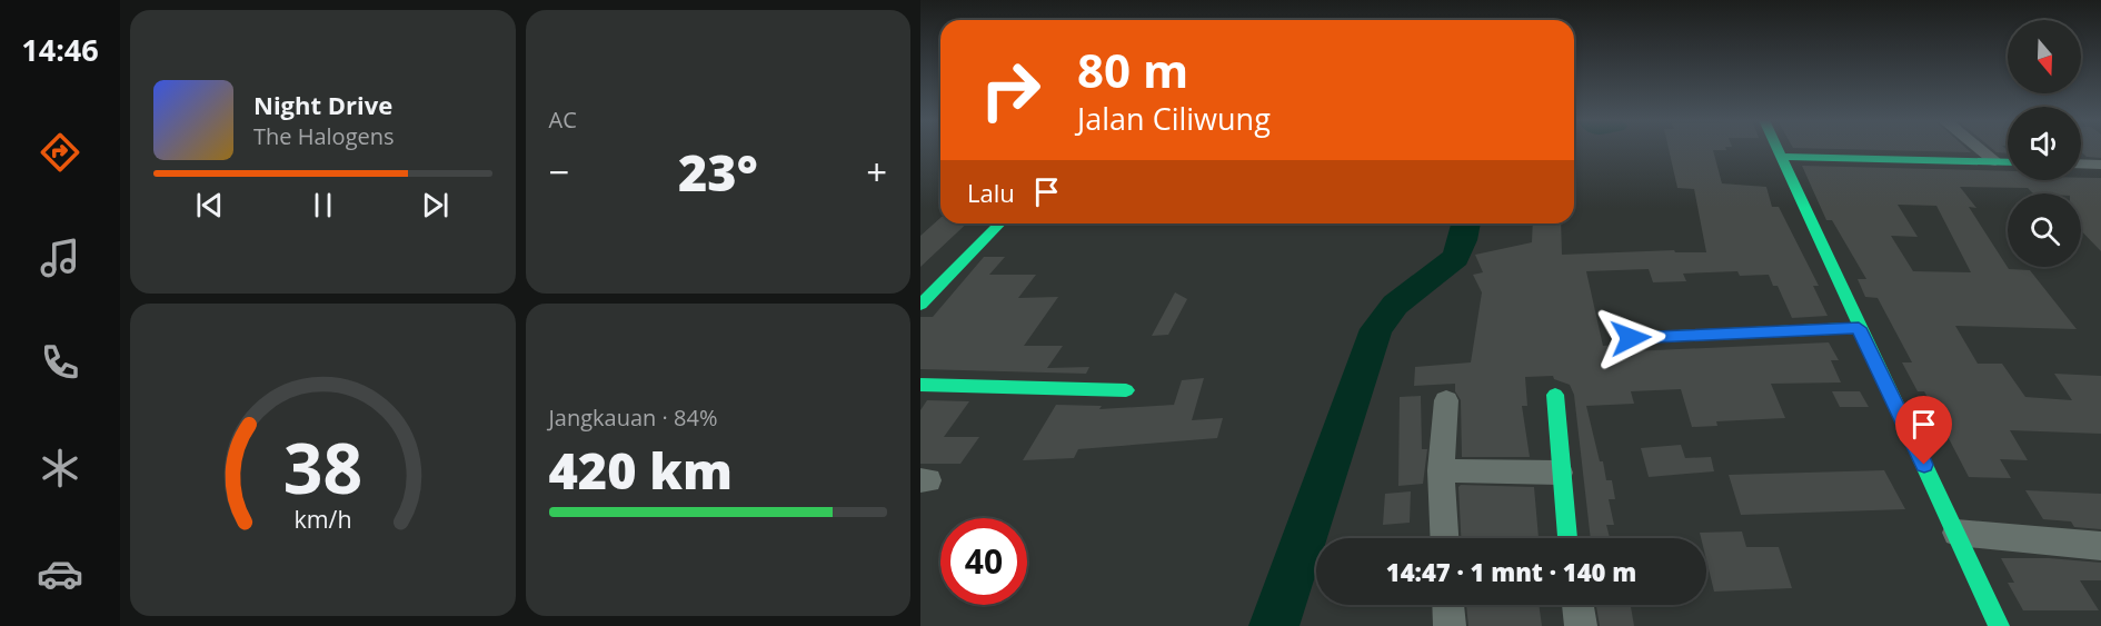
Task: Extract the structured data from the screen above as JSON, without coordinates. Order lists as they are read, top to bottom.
{
  "north": "bottom",
  "page": {
    "tabs": "14:46",
    "tile": [
      "AC",
      ["Jangkauan · 84%", "420 km"]
    ],
    "turn": ["80 m", "Jalan Ciliwung"],
    "song": ["Night Drive", "The Halogens"],
    "heat": ["−", "23°", "+"],
    "then": "Lalu",
    "limit": "40",
    "trip": "14:47 · 1 mnt · 140 m",
    "gauge": ["38", "km/h"]
  }
}
